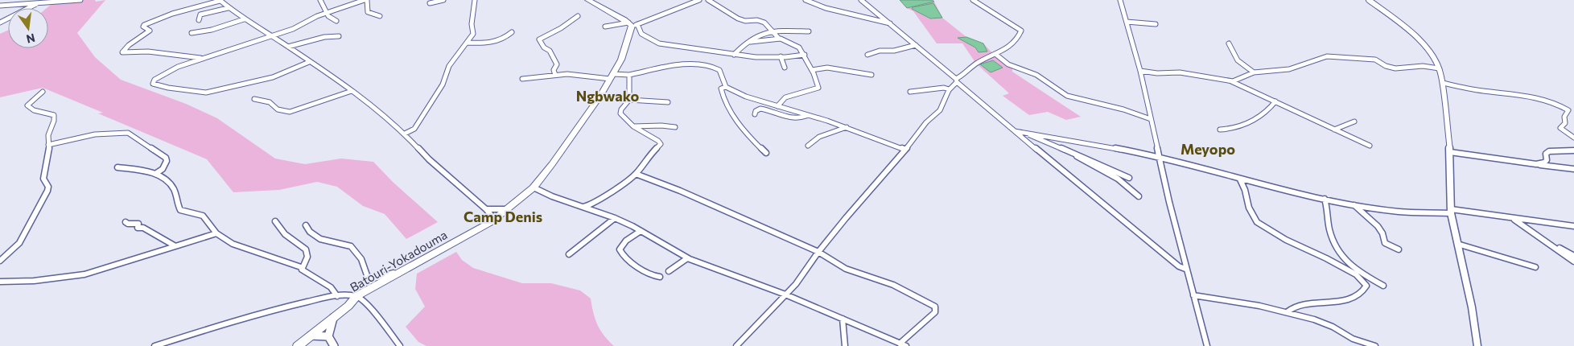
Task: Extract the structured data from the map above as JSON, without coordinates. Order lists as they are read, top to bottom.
{
  "streets": {
    "highway": ["Batouri-Yokadouma"]
  },
  "districts": ["Ngbwako", "Meyopo", "Camp Denis"],
  "north": "bottom"
}
